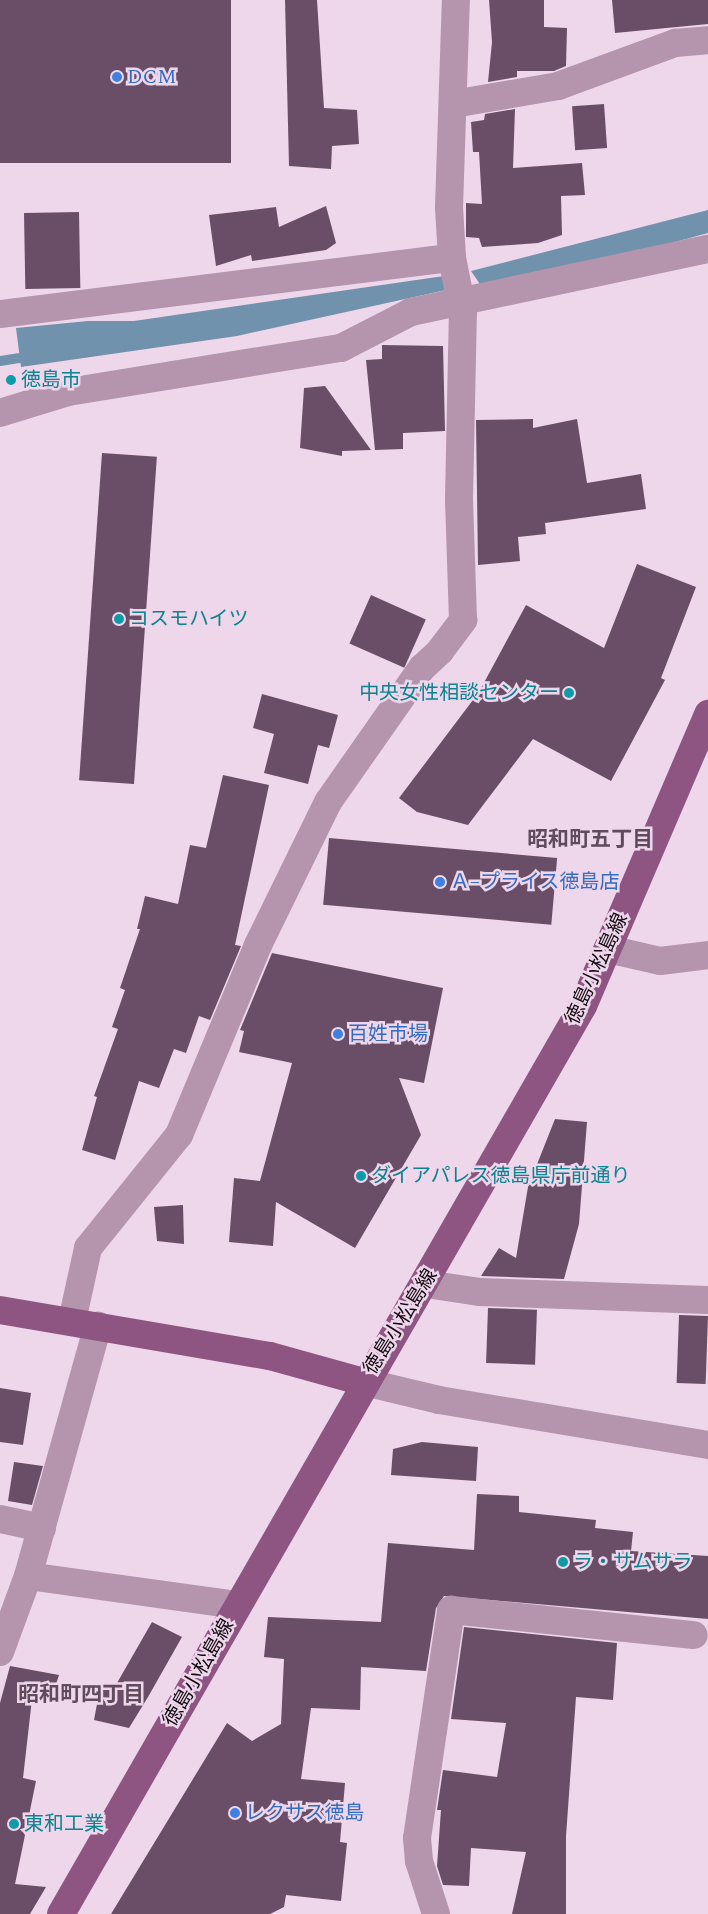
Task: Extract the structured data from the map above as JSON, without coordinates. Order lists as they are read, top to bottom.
{
  "streets": {
    "main road": ["徳島小松島線"]
  },
  "districts": ["昭和町五丁目", "昭和町四丁目"],
  "places": [
    "DCM",
    "徳島市",
    "コスモハイツ",
    "中央女性相談センター",
    "Ａ−プライス徳島店",
    "百姓市場",
    "ダイアパレス徳島県庁前通り",
    "ラ・サムサラ",
    "レクサス徳島",
    "東和工業"
  ]
}
